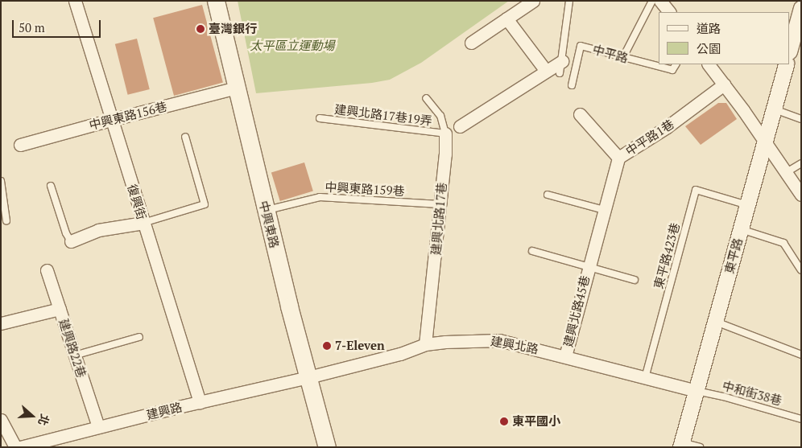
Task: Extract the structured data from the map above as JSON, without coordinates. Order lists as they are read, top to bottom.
{
  "streets": {
    "main road": ["中興東路"],
    "street": [
      "中興東路156巷",
      "中平路1巷",
      "復興街",
      "建興北路17巷",
      "東平路",
      "建興北路45巷",
      "建興北路",
      "建興路22巷",
      "建興路"
    ],
    "lane": [
      "中平路",
      "建興北路17巷19弄",
      "中興東路159巷",
      "東平路423巷",
      "中和街38巷"
    ]
  },
  "crossings": [
    ["建興北路17巷19弄", "建興北路17巷"],
    ["中興東路156巷", "復興街"],
    ["中興東路156巷", "中興東路"],
    ["中平路1巷", "建興北路45巷"],
    ["中興東路159巷", "建興北路17巷"],
    ["中興東路159巷", "中興東路"],
    ["復興街", "建興路"],
    ["建興北路17巷", "建興北路"],
    ["中興東路", "建興北路"],
    ["中興東路", "建興路"],
    ["東平路423巷", "東平路"],
    ["東平路423巷", "建興北路"],
    ["東平路", "建興北路"],
    ["東平路", "中和街38巷"],
    ["建興北路45巷", "建興北路"],
    ["建興北路", "中和街38巷"],
    ["建興北路", "建興路"],
    ["建興路22巷", "建興路"]
  ],
  "parks": ["太平區立運動場"],
  "places": ["臺灣銀行", "7-Eleven", "東平國小"],
  "legend": ["道路", "公園"],
  "scale_bar": "50 m",
  "north": "right"
}
